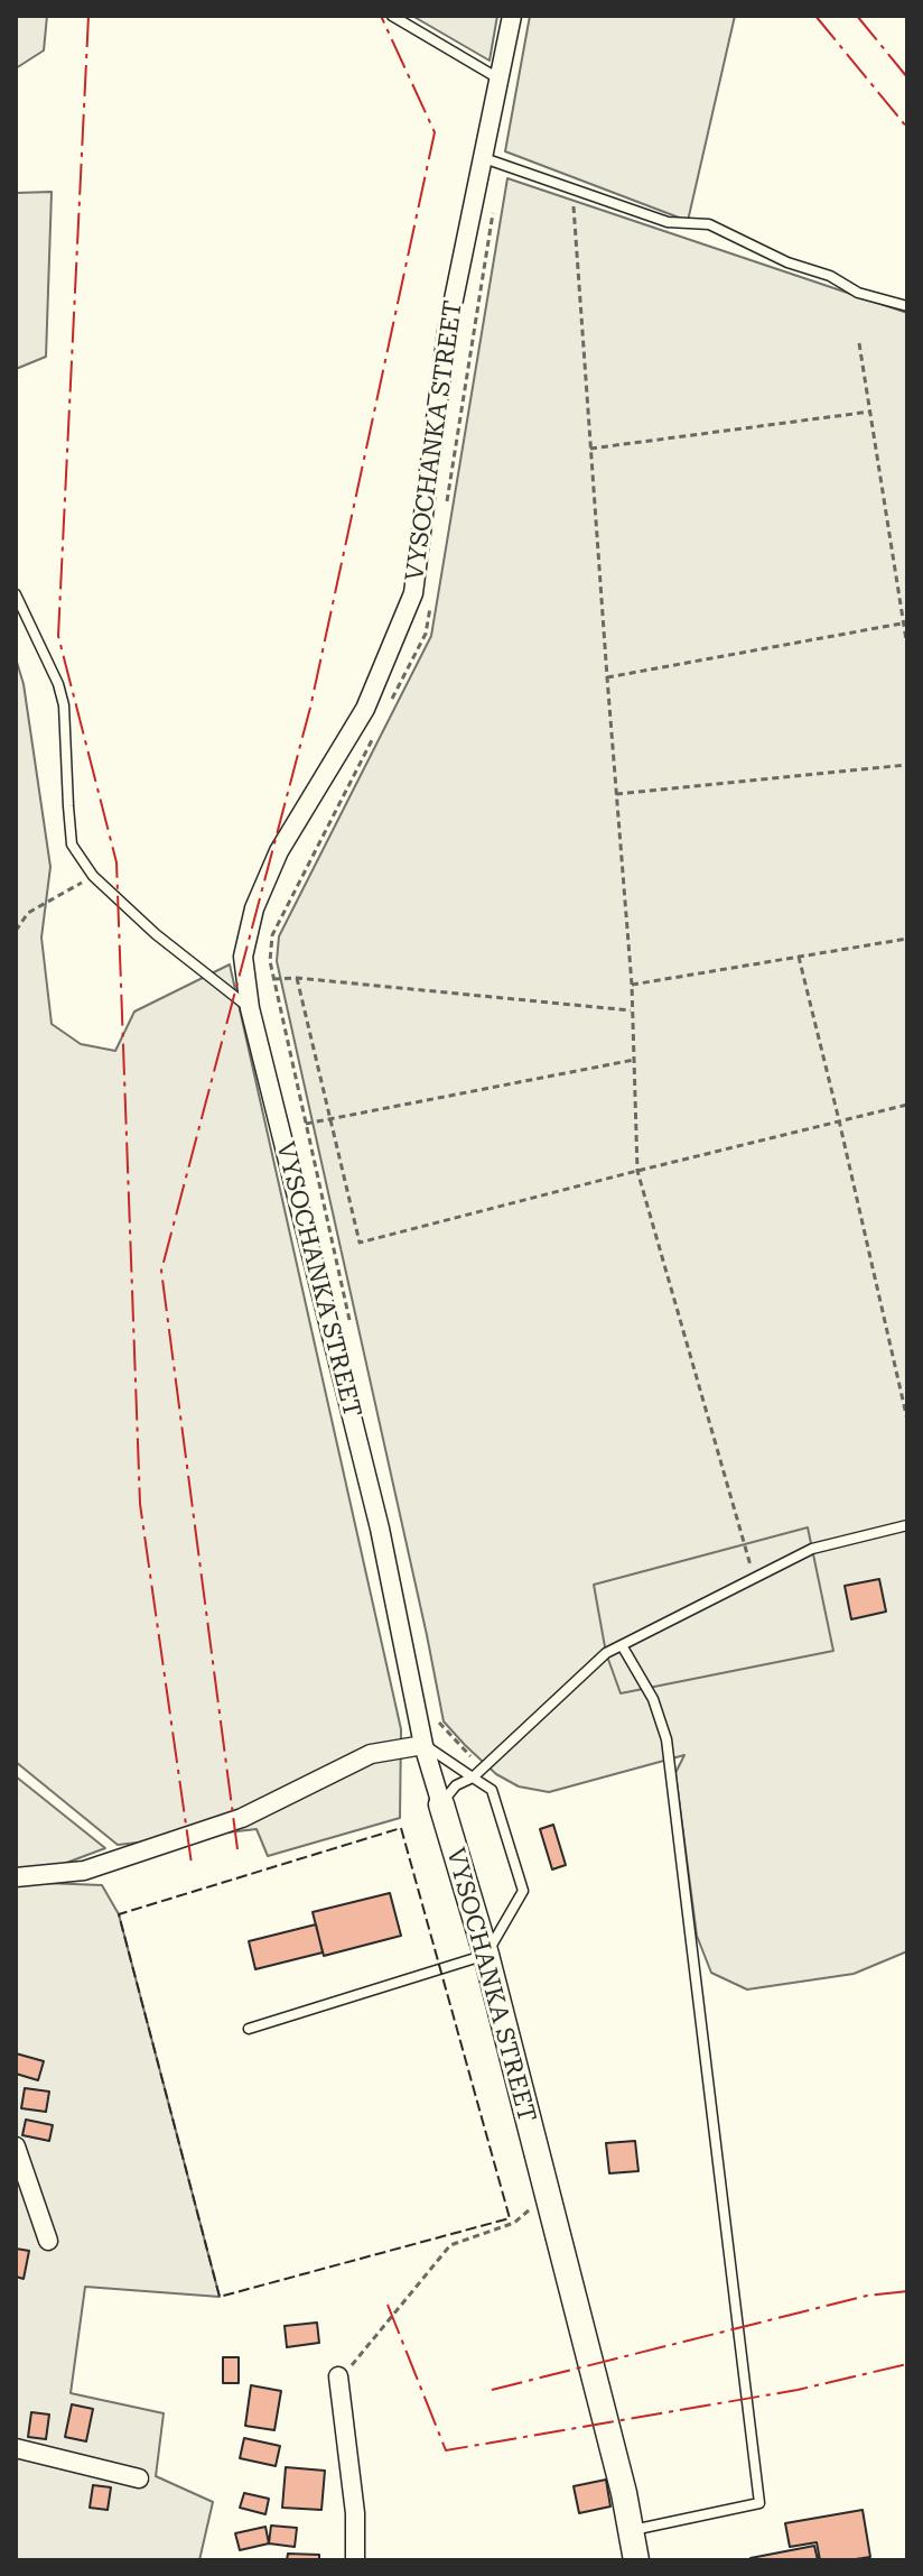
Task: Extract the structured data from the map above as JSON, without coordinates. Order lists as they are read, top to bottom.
{
  "streets": {
    "street": ["VYSOCHANKA STREET"]
  }
}
